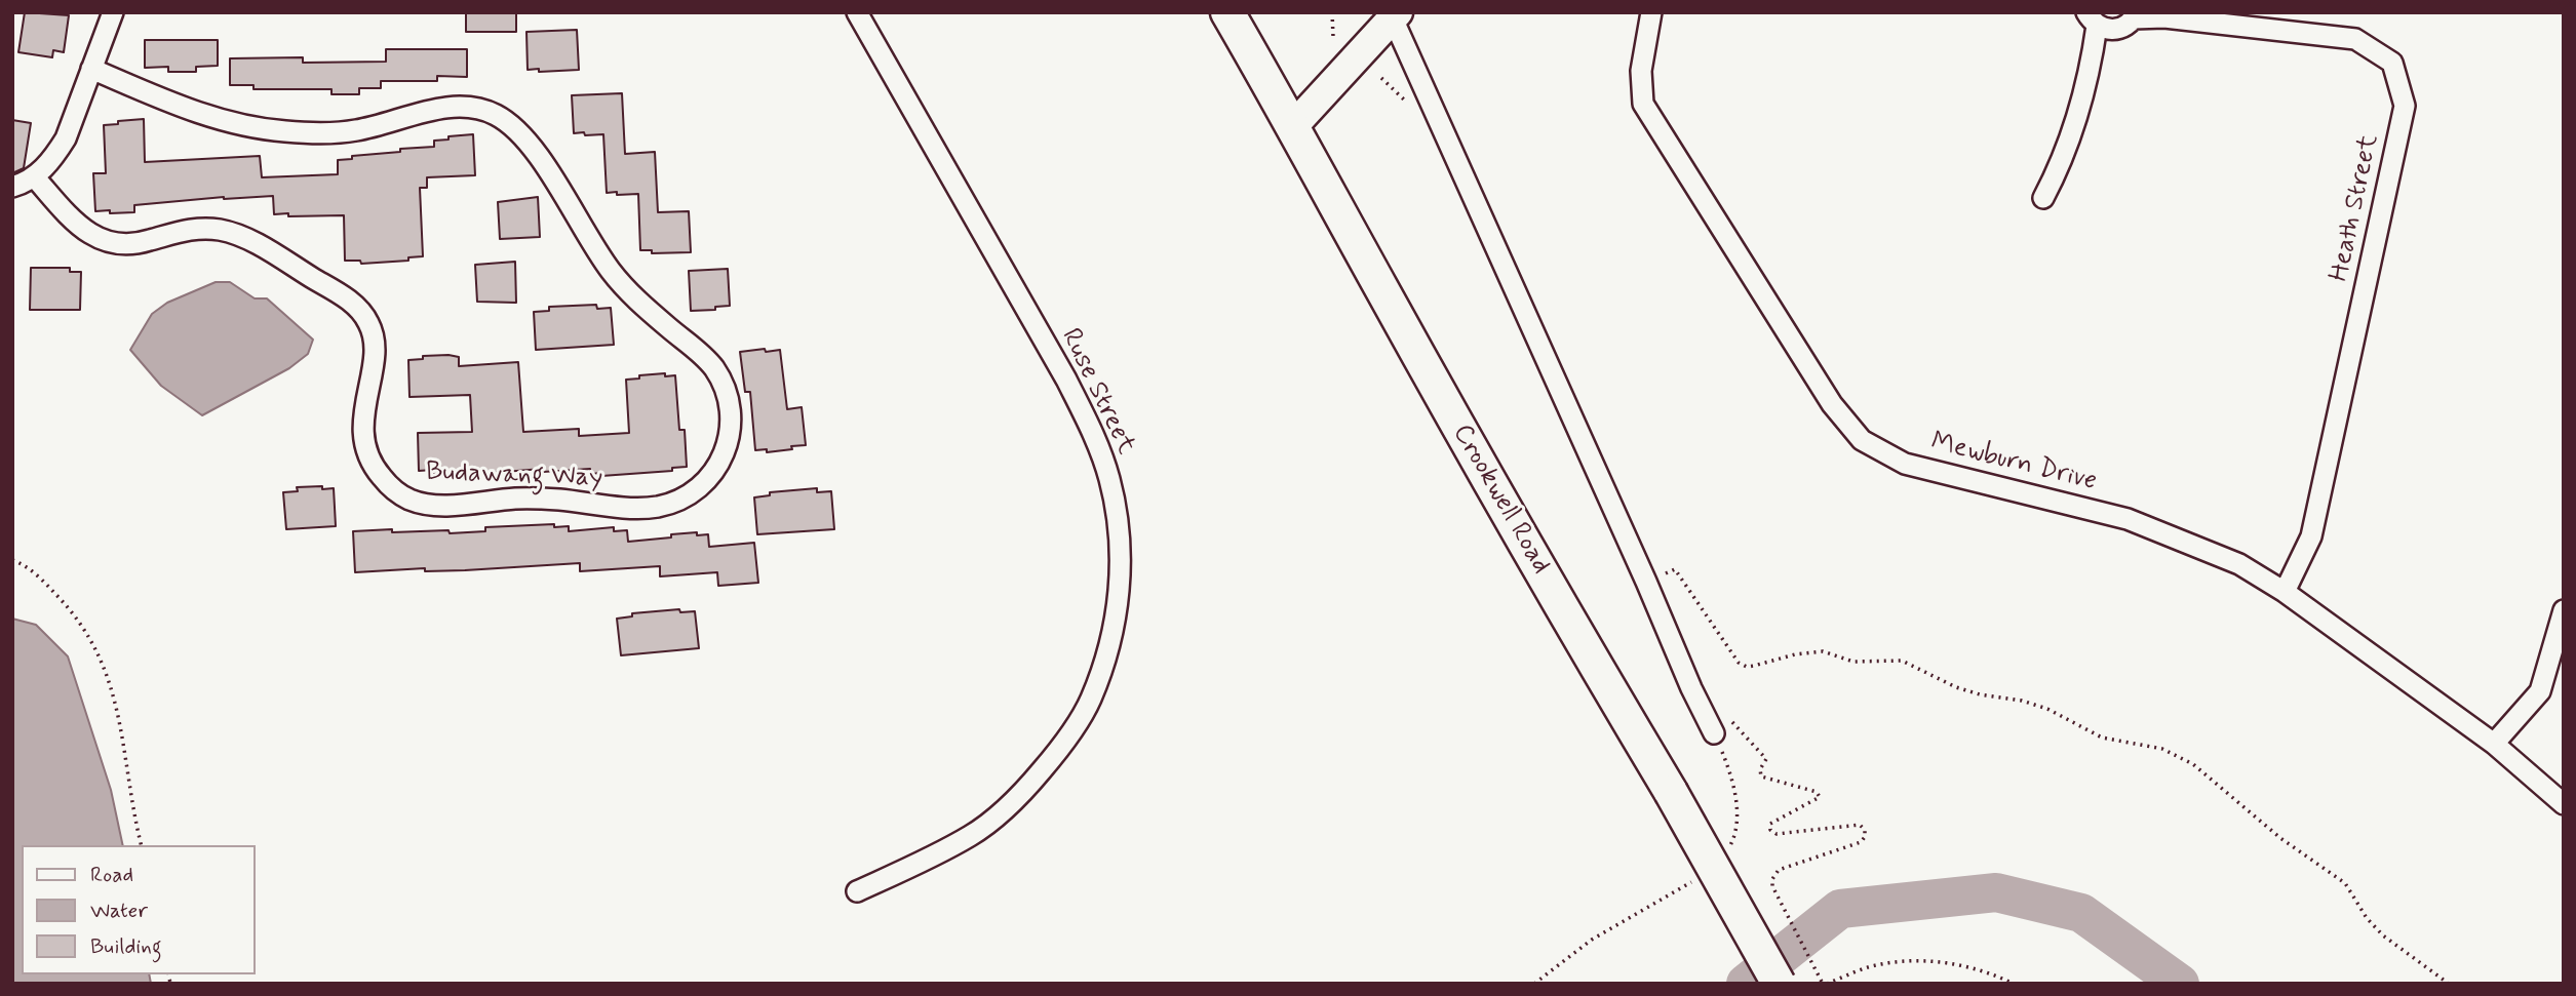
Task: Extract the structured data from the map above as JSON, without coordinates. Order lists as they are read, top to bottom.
{
  "streets": {
    "main road": ["Crookwell Road"],
    "street": [
      "Heath Street",
      "Ruse Street",
      "Mewburn Drive",
      "Budawang Way"
    ]
  },
  "crossings": [
    ["Heath Street", "Mewburn Drive"]
  ],
  "legend": ["Road", "Water", "Building"]
}
